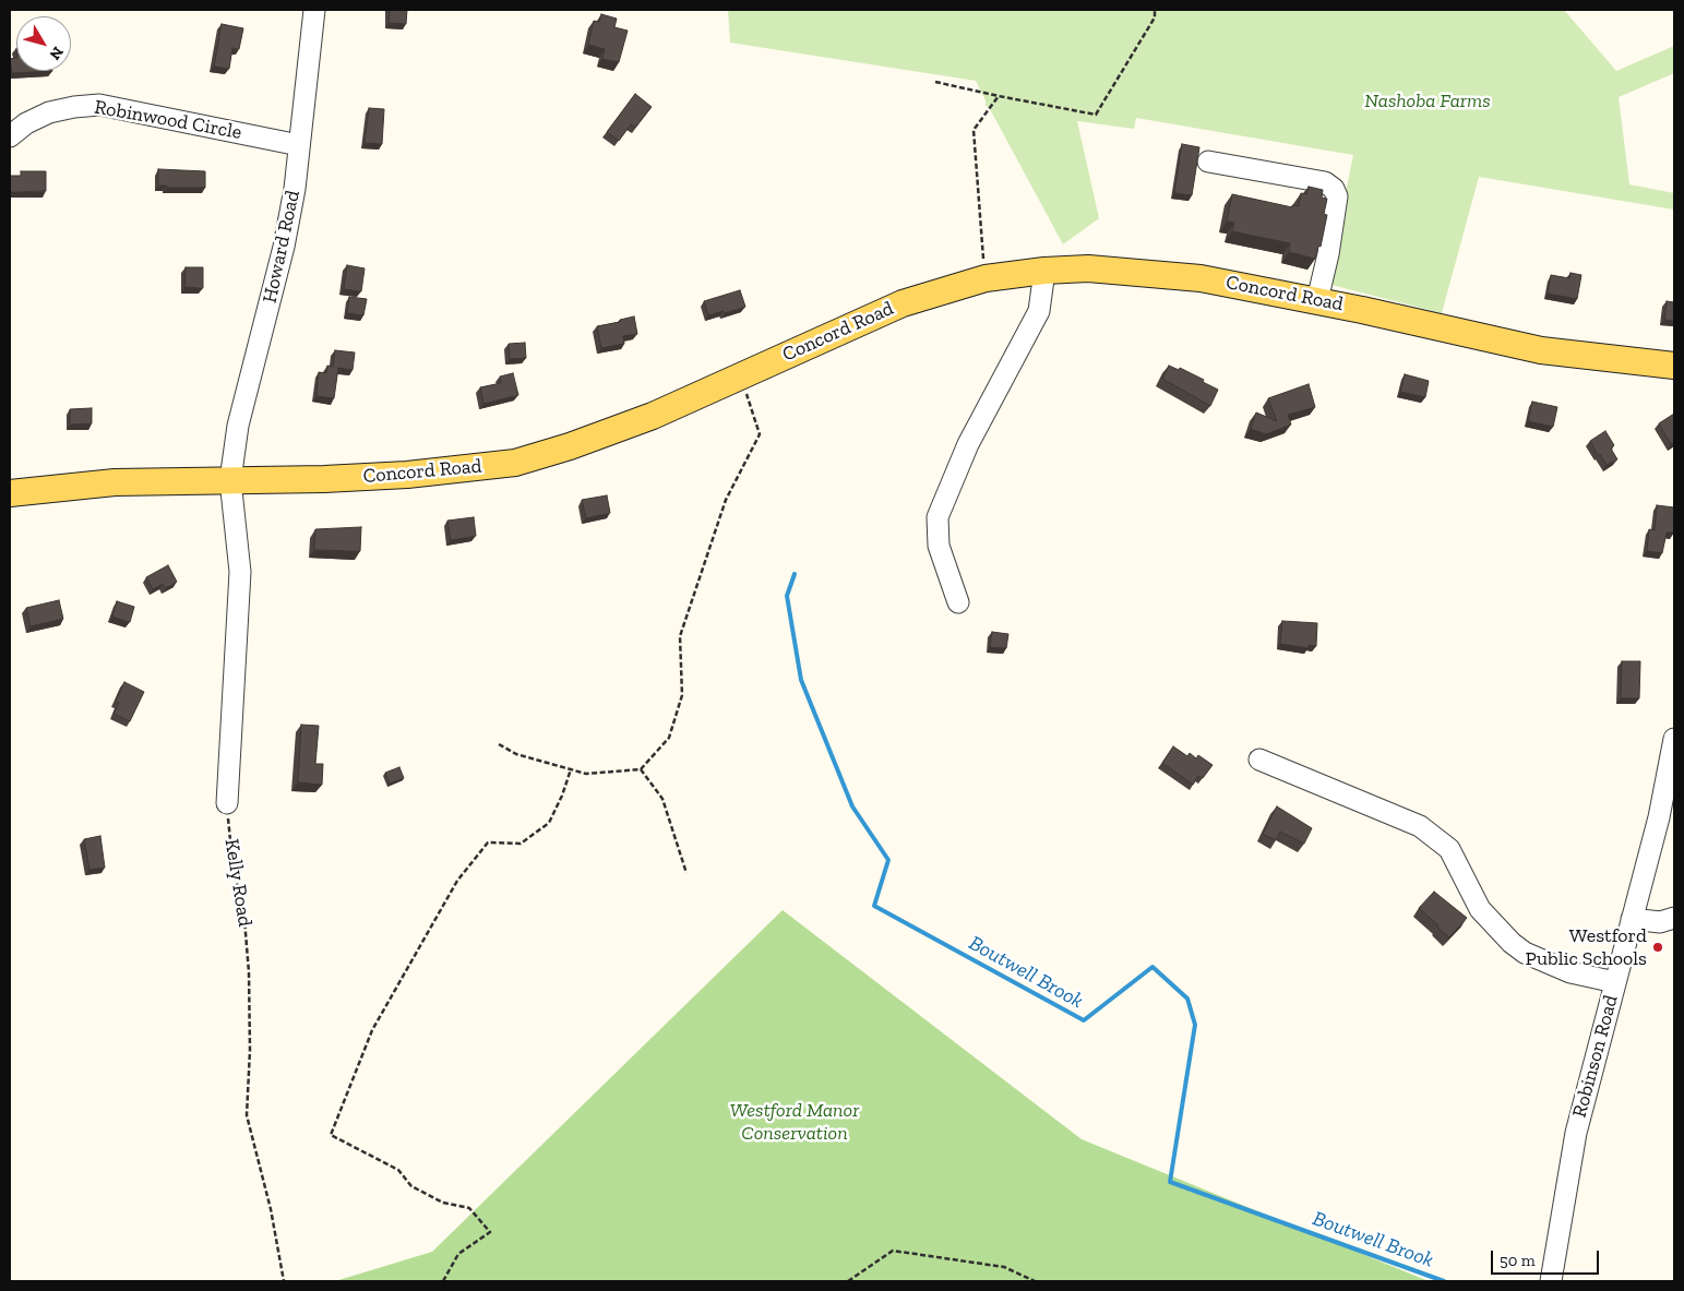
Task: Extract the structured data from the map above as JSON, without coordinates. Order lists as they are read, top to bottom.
{
  "streets": {
    "main road": ["Concord Road"],
    "street": ["Robinwood Circle", "Howard Road", "Robinson Road"],
    "path": ["Kelly Road"]
  },
  "crossings": [
    ["Robinwood Circle", "Howard Road"],
    ["Howard Road", "Concord Road"]
  ],
  "water": ["Boutwell Brook"],
  "parks": ["Nashoba Farms", "Westford Manor Conservation"],
  "places": ["Westford Public Schools"],
  "scale_bar": "50 m",
  "north": "bottom right"
}
